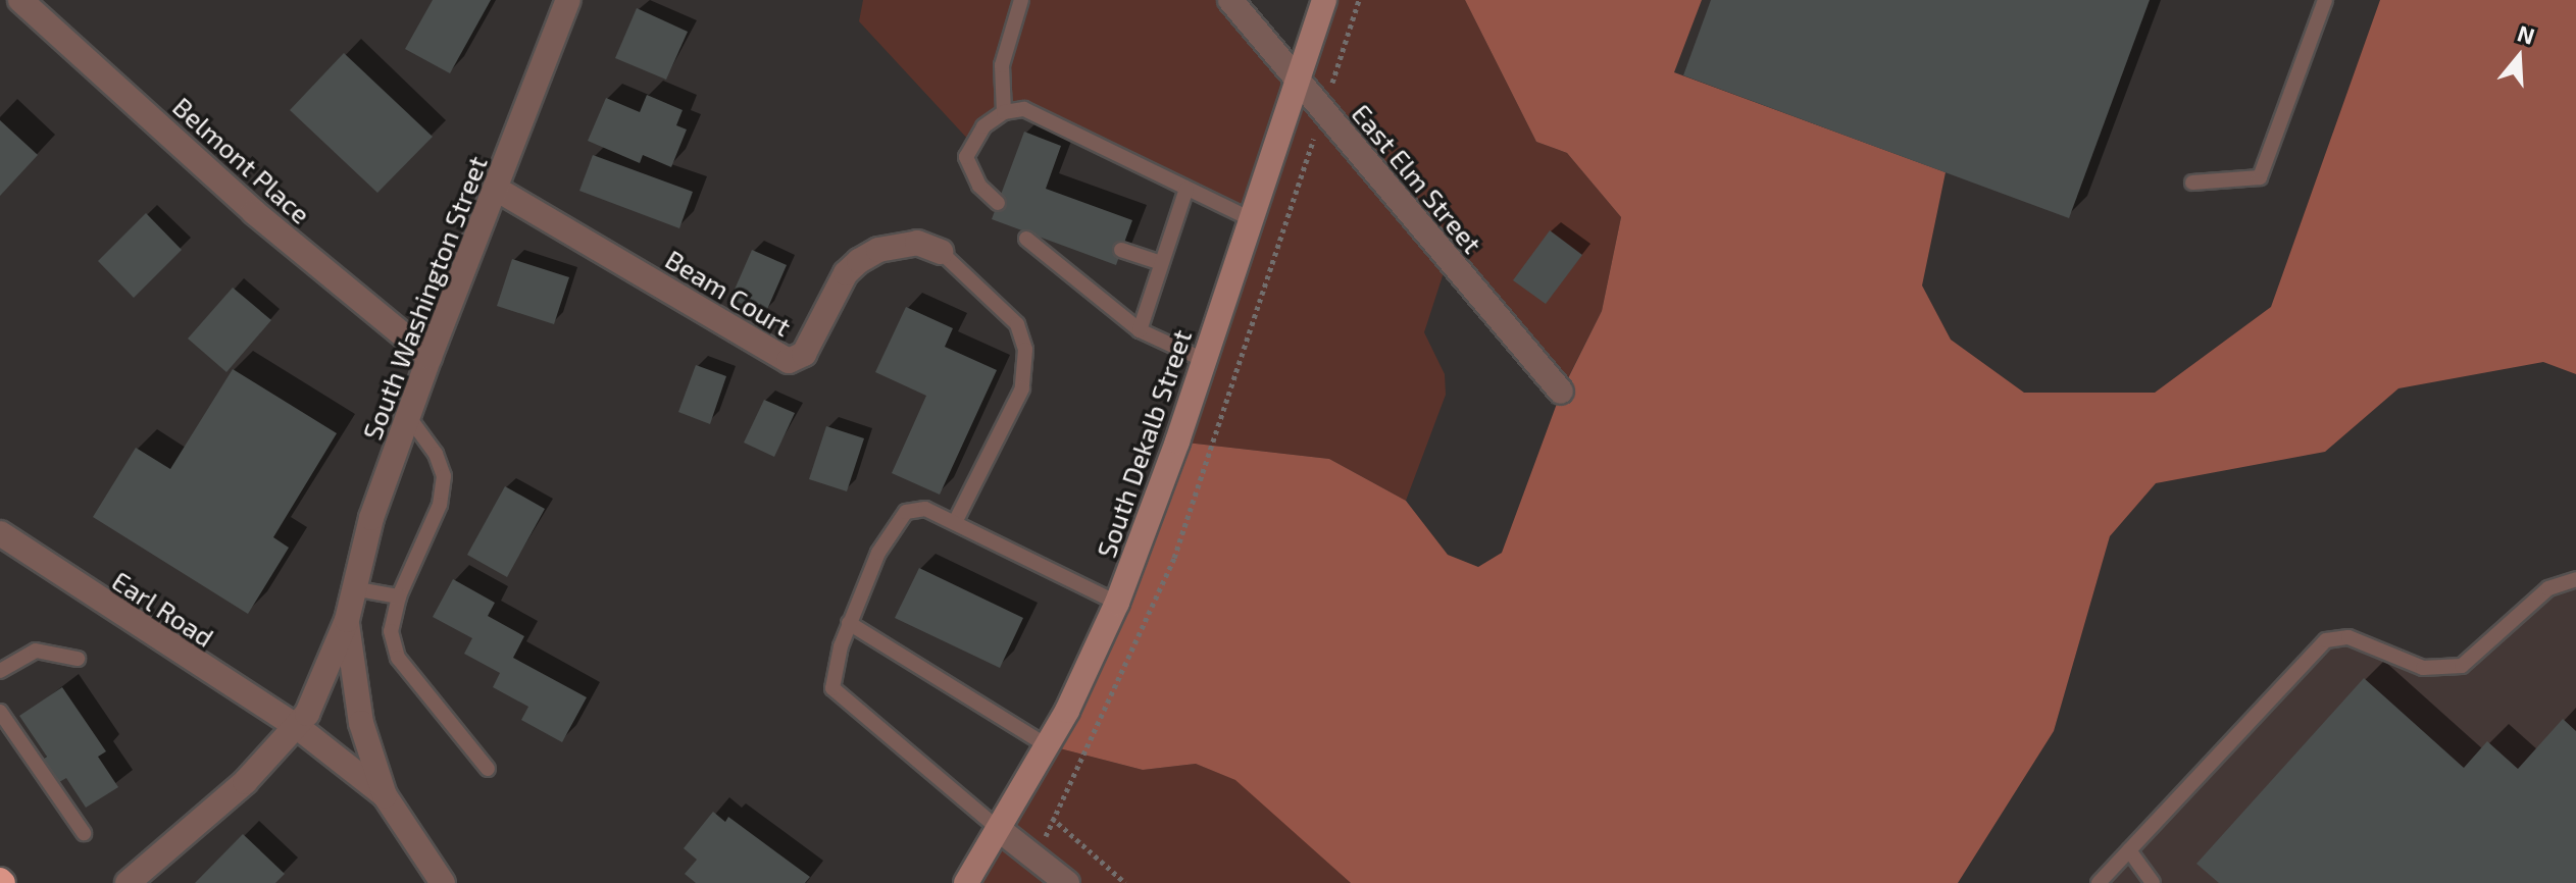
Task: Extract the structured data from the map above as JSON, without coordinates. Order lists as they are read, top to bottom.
{
  "streets": {
    "main road": ["South Dekalb Street"],
    "street": [
      "Belmont Place",
      "East Elm Street",
      "Beam Court",
      "South Washington Street",
      "Earl Road"
    ]
  },
  "crossings": [
    ["Belmont Place", "South Washington Street"],
    ["East Elm Street", "South Dekalb Street"],
    ["Beam Court", "South Washington Street"],
    ["South Washington Street", "Earl Road"]
  ],
  "north": "top"
}
